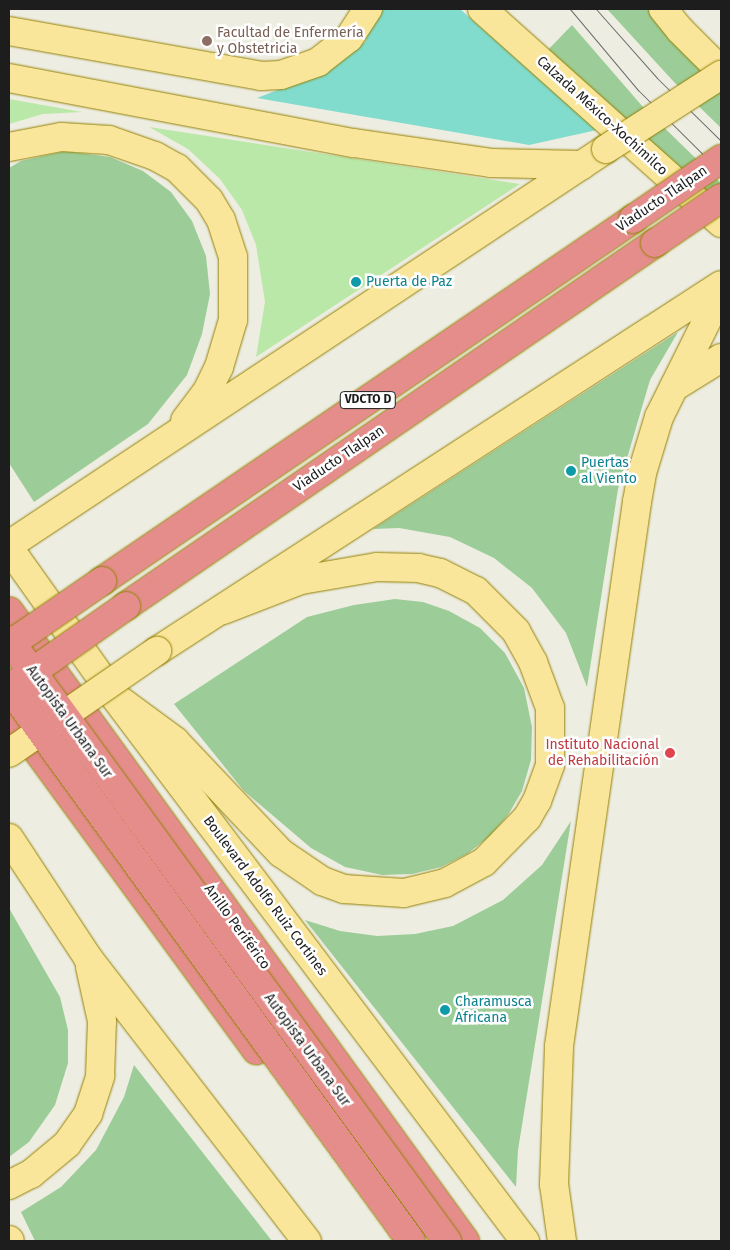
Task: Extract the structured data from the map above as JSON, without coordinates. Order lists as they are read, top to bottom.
{
  "streets": {
    "highway": [
      "Viaducto Tlalpan",
      "VDCTO D",
      "Autopista Urbana Sur",
      "Anillo Periférico"
    ],
    "main road": ["Calzada México-Xochimilco", "Boulevard Adolfo Ruiz Cortines"]
  },
  "crossings": [
    ["Viaducto Tlalpan", "Autopista Urbana Sur"]
  ],
  "places": [
    "Facultad de Enfermería y Obstetricia",
    "Puerta de Paz",
    "Puertas al Viento",
    "Instituto Nacional de Rehabilitación",
    "Charamusca Africana"
  ]
}
